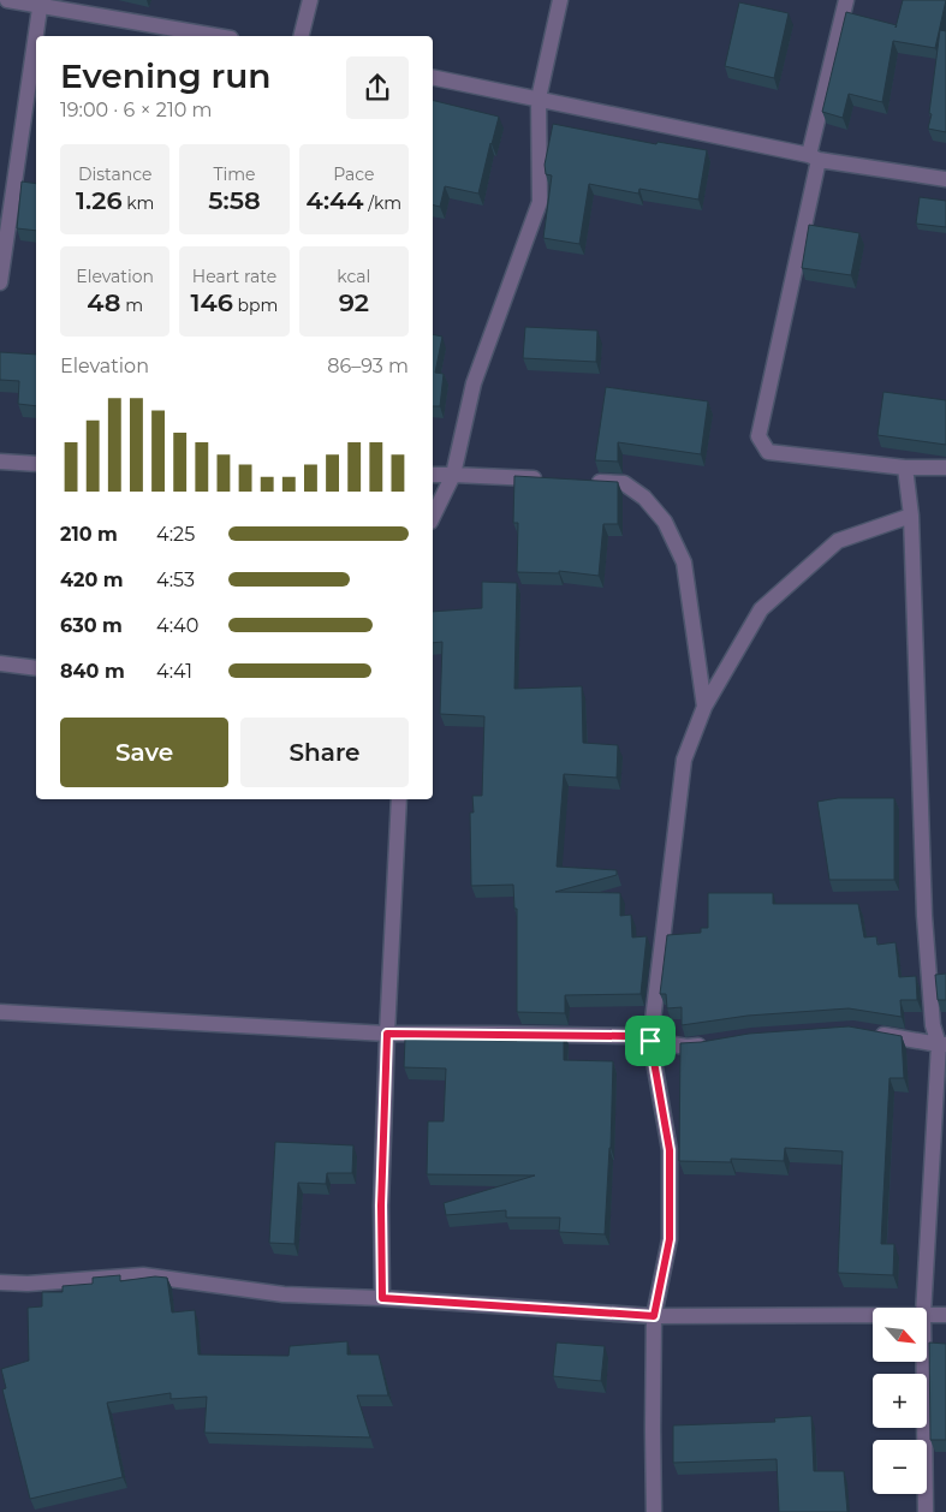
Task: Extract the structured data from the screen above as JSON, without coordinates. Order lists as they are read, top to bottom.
{
  "north": "bottom right",
  "page": {
    "heading": ["Evening run", "19:00 · 6 × 210 m"],
    "stats": [
      ["Distance", "1.26 km"],
      ["Time", "5:58"],
      ["Pace", "4:44 /km"],
      ["Elevation", "48 m"],
      ["Heart rate", "146 bpm"],
      ["kcal", "92"]
    ],
    "chart": ["Elevation", "86–93 m"],
    "list": [
      {
        "name": "210 m",
        "note": "4:25"
      },
      {
        "name": "420 m",
        "note": "4:53"
      },
      {
        "name": "630 m",
        "note": "4:40"
      },
      {
        "name": "840 m",
        "note": "4:41"
      }
    ],
    "buttons": ["Save", "Share"],
    "map_buttons": ["+", "−"]
  }
}
